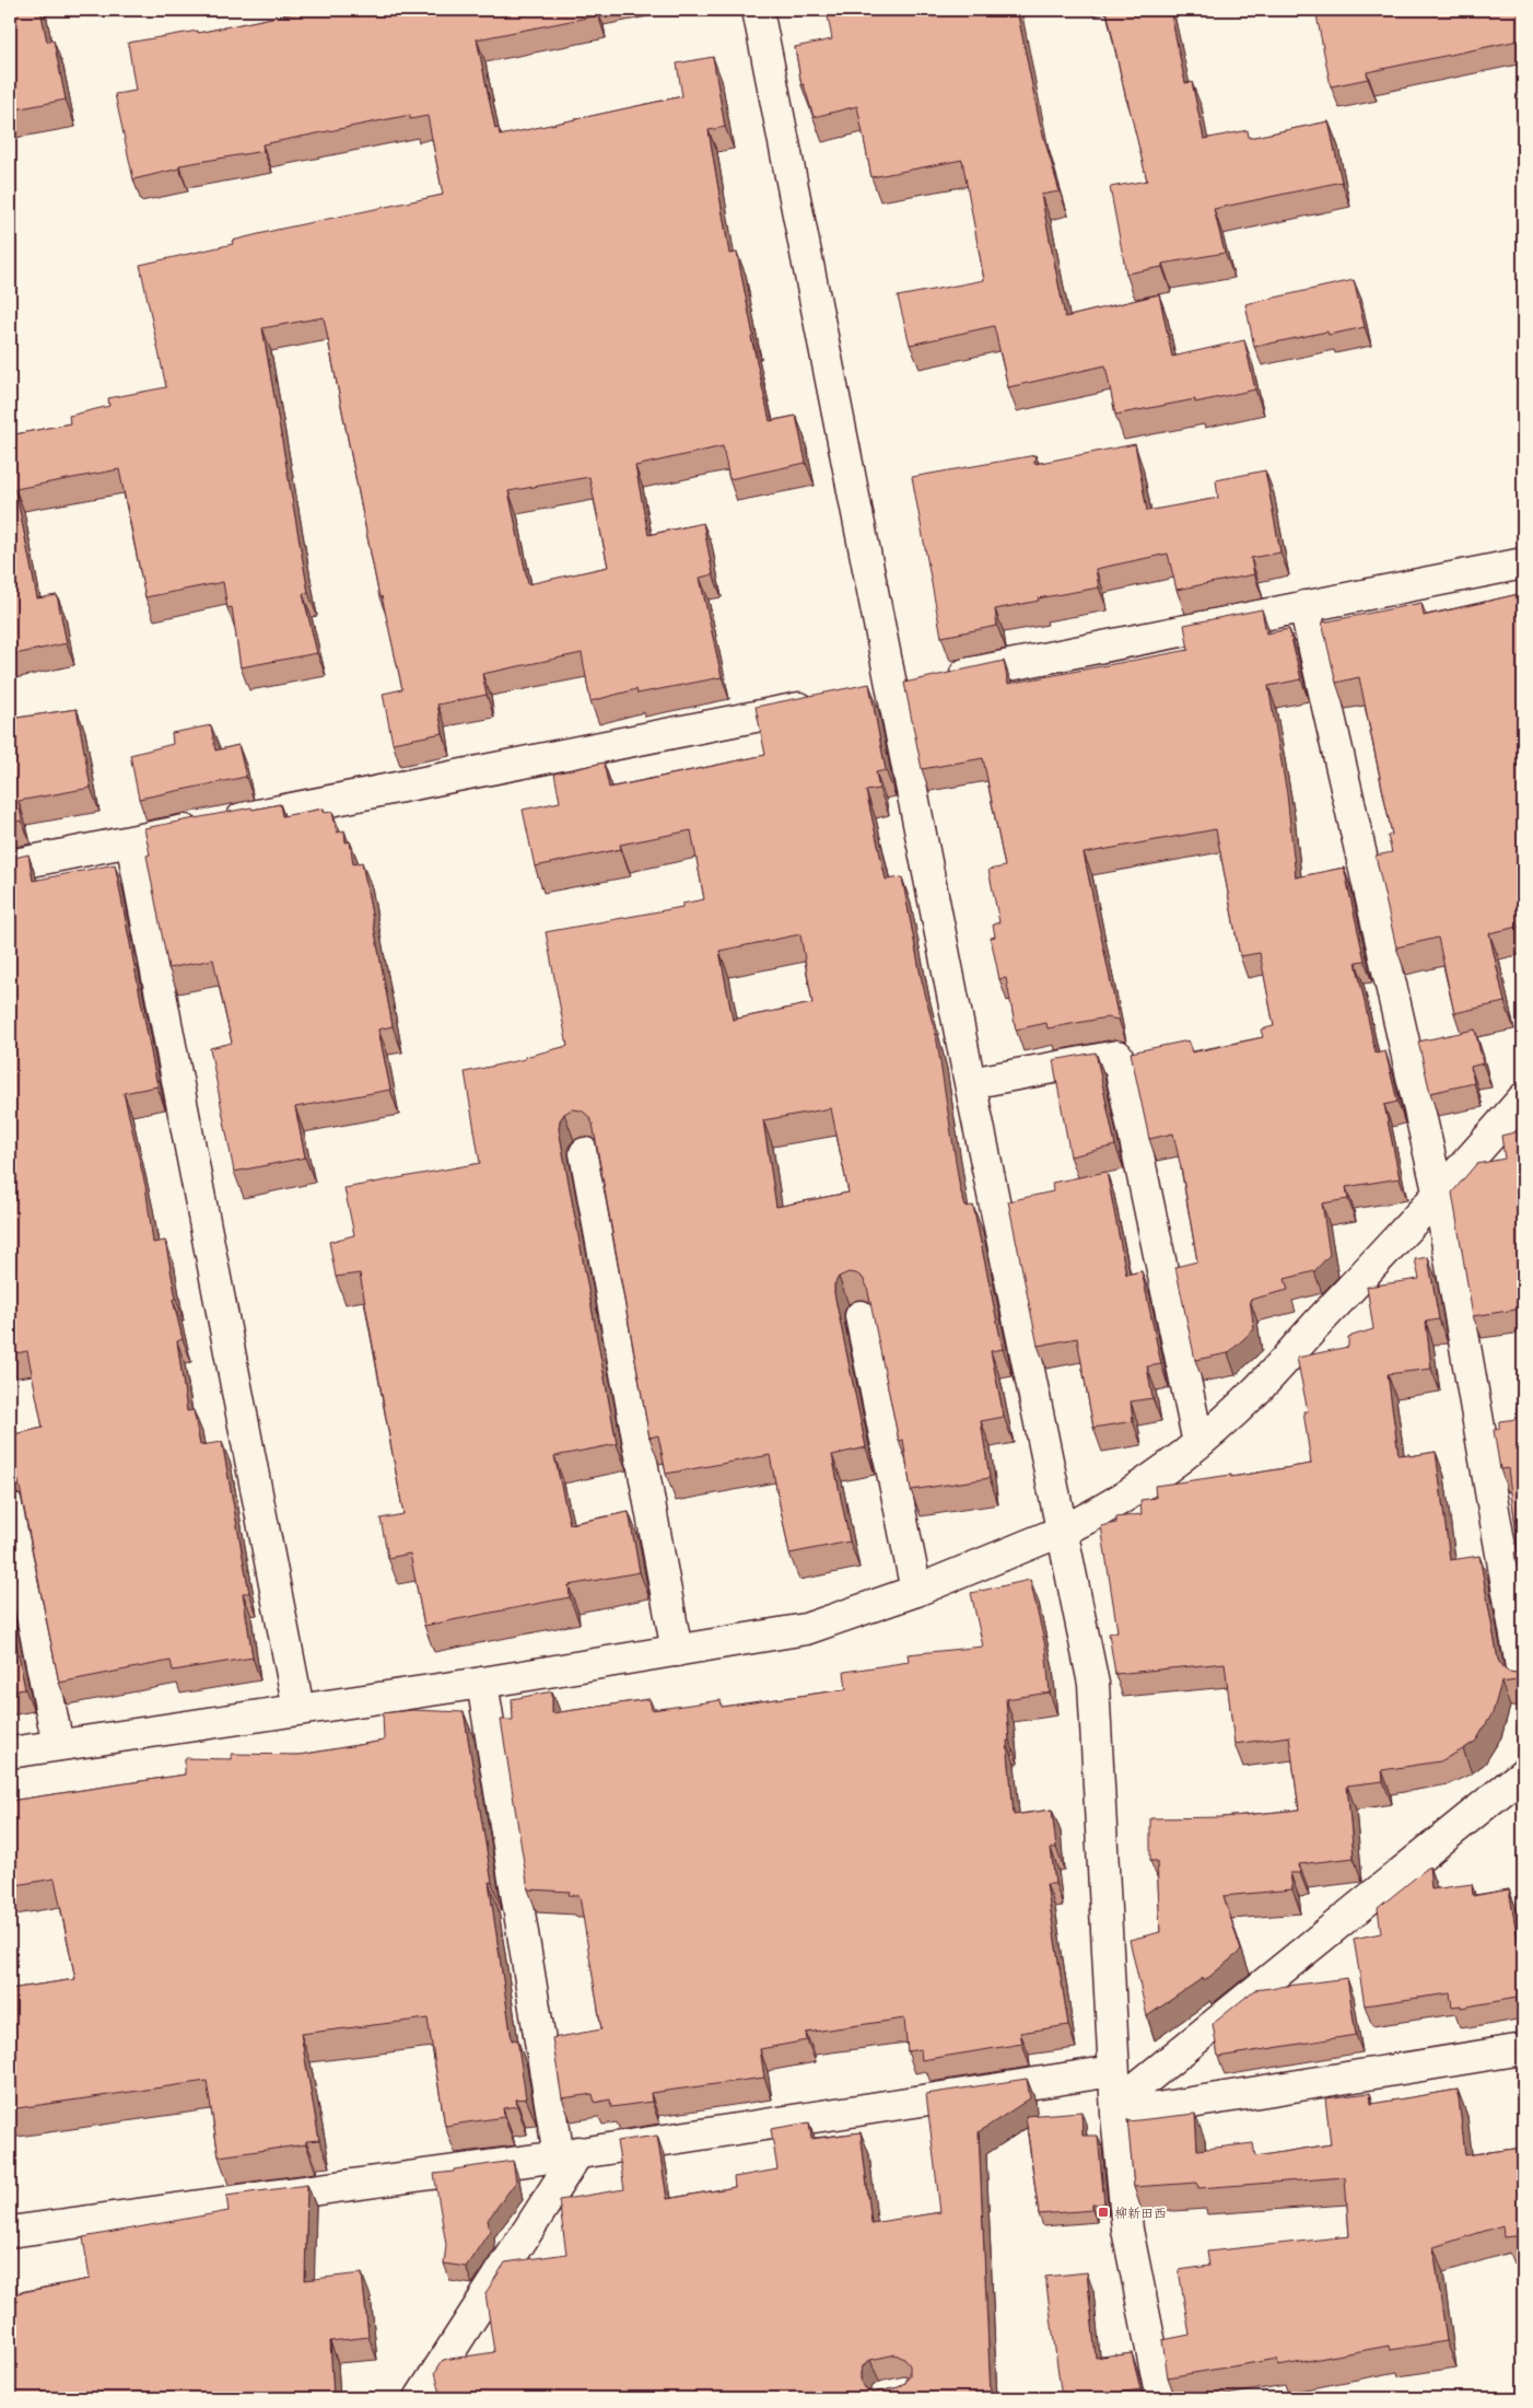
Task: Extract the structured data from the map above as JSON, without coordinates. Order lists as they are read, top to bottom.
{
  "places": {
    "transit": ["柳新田西"]
  }
}
